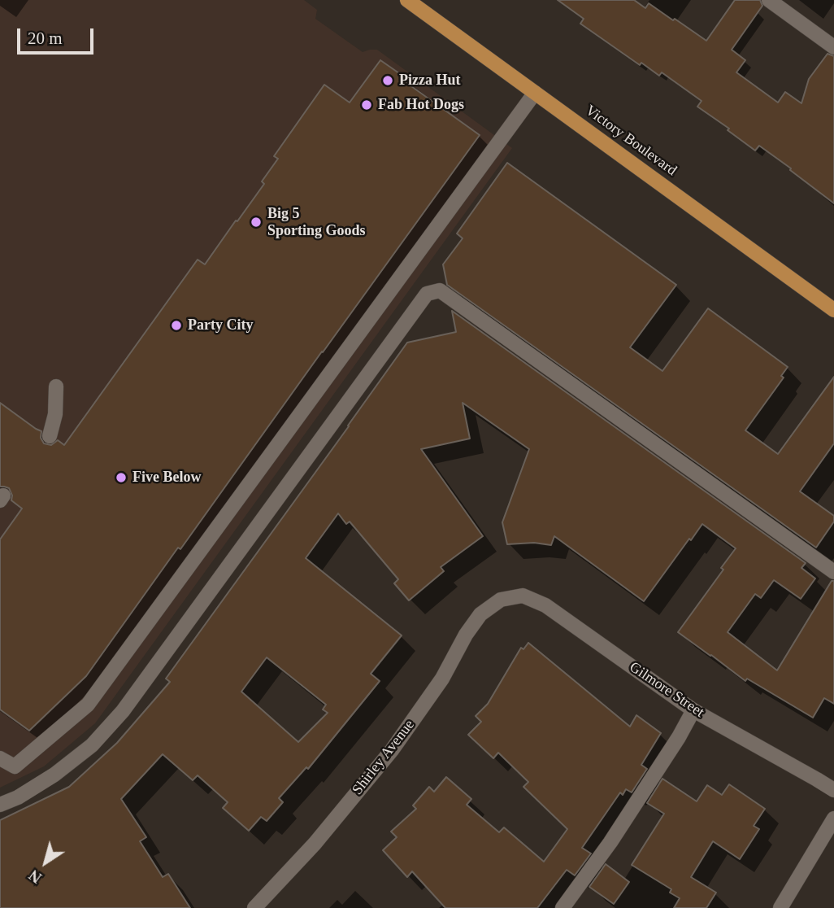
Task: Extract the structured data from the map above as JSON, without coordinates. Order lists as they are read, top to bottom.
{
  "streets": {
    "main road": ["Victory Boulevard"],
    "street": ["Gilmore Street", "Shirley Avenue"]
  },
  "crossings": [
    ["Gilmore Street", "Shirley Avenue"]
  ],
  "places": [
    "Pizza Hut",
    "Fab Hot Dogs",
    "Big 5 Sporting Goods",
    "Party City",
    "Five Below"
  ],
  "scale_bar": "20 m",
  "north": "bottom left"
}
